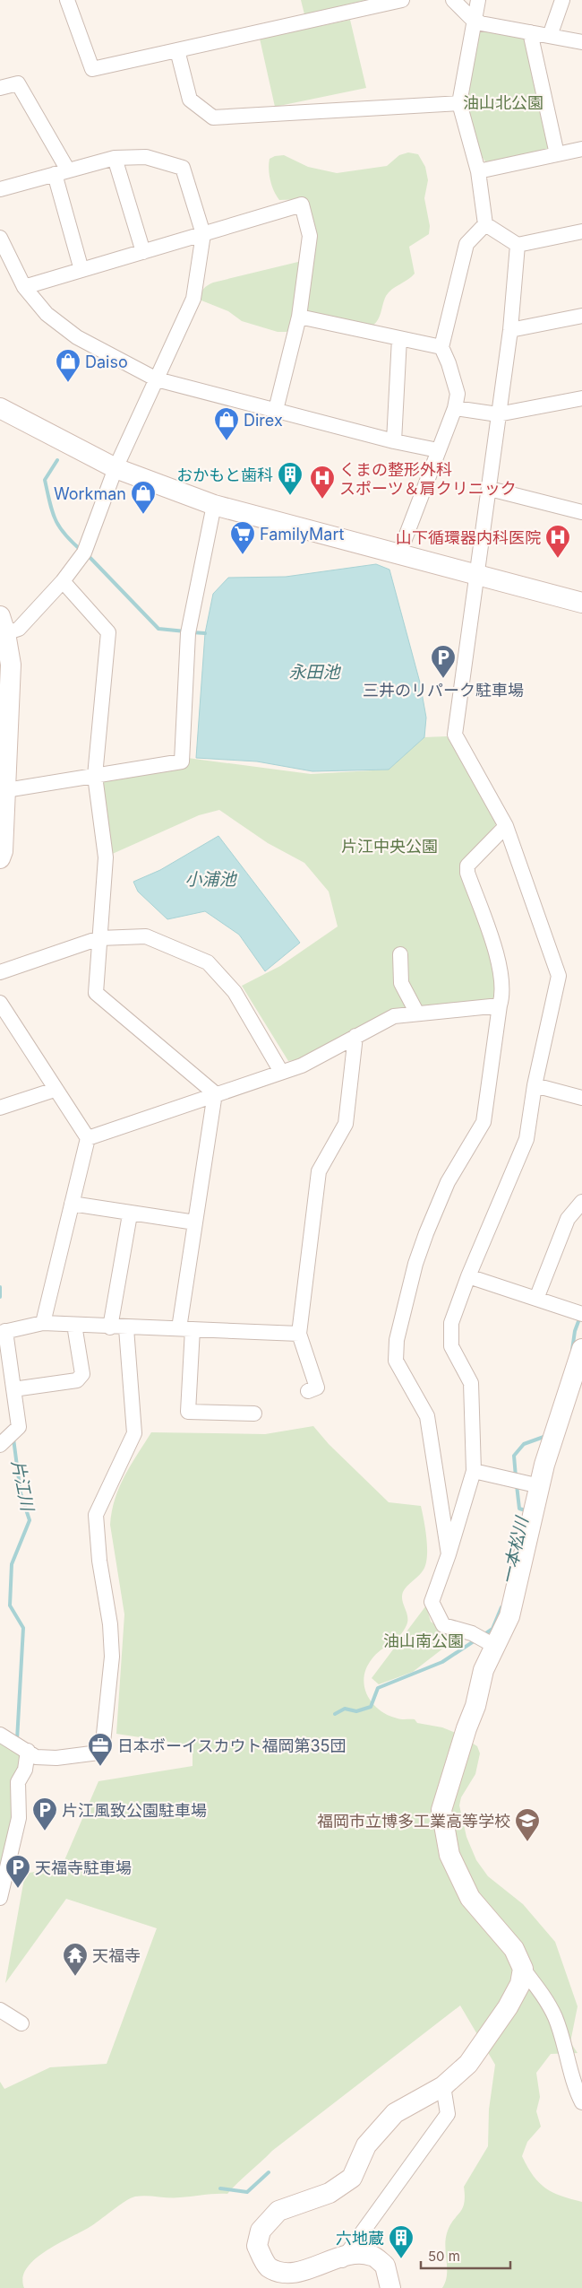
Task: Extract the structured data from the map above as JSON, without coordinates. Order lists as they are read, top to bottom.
{
  "water": [
    "永田池",
    "小浦池",
    "片江川",
    "一本松川"
  ],
  "parks": ["油山北公園", "片江中央公園", "油山南公園"],
  "places": {
    "shop": ["Daiso", "Direx", "Workman"],
    "building": ["おかもと歯科", "六地蔵"],
    "hospital": ["くまの整形外科 スポーツ＆肩クリニック", "山下循環器内科医院"],
    "supermarket": ["FamilyMart"],
    "parking": ["三井のリパーク駐車場", "片江風致公園駐車場", "天福寺駐車場"],
    "office": ["日本ボーイスカウト福岡第35団"],
    "school or university": ["福岡市立博多工業高等学校"],
    "temple": ["天福寺"]
  },
  "scale_bar": "50 m"
}
